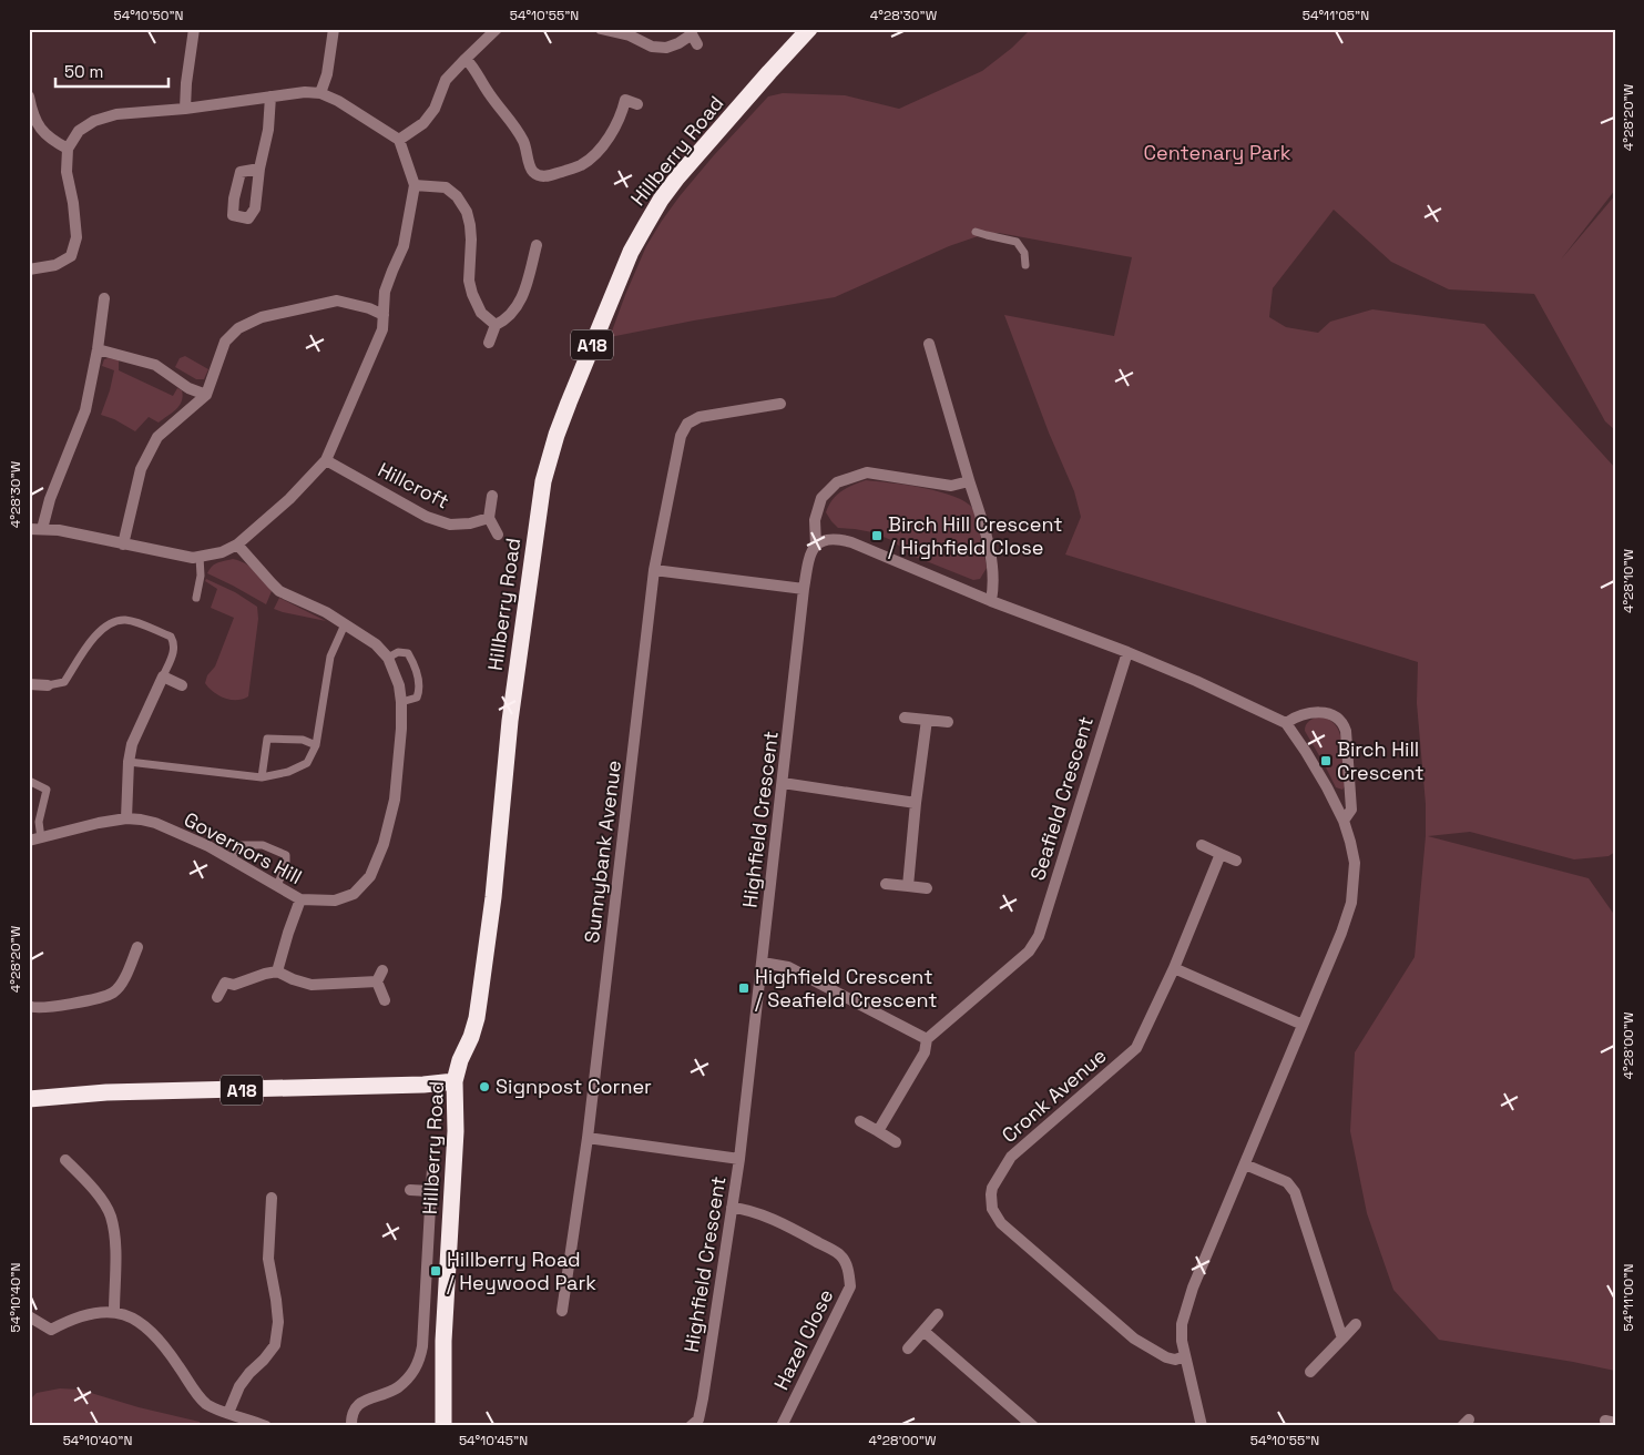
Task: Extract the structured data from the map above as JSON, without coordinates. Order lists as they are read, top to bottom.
{
  "streets": {
    "highway": ["Hillberry Road", "A18"],
    "street": [
      "Hillcroft",
      "Seafield Crescent",
      "Highfield Crescent",
      "Governors Hill",
      "Sunnybank Avenue",
      "Cronk Avenue",
      "Hazel Close"
    ]
  },
  "crossings": [
    ["Hillberry Road", "A18"],
    ["Highfield Crescent", "Hazel Close"]
  ],
  "parks": ["Centenary Park"],
  "places": {
    "transit": [
      "Birch Hill Crescent / Highfield Close",
      "Birch Hill Crescent",
      "Highfield Crescent / Seafield Crescent",
      "Hillberry Road / Heywood Park"
    ],
    "other": ["Signpost Corner"]
  },
  "scale_bar": "50 m",
  "coordinates": [
    "54°10'50\"N",
    "54°10'55\"N",
    "4°28'30\"W",
    "54°11'05\"N",
    "4°28'20\"W",
    "4°28'10\"W",
    "4°28'00\"W",
    "54°10'40\"N",
    "54°11'00\"N",
    "54°10'45\"N"
  ]
}
